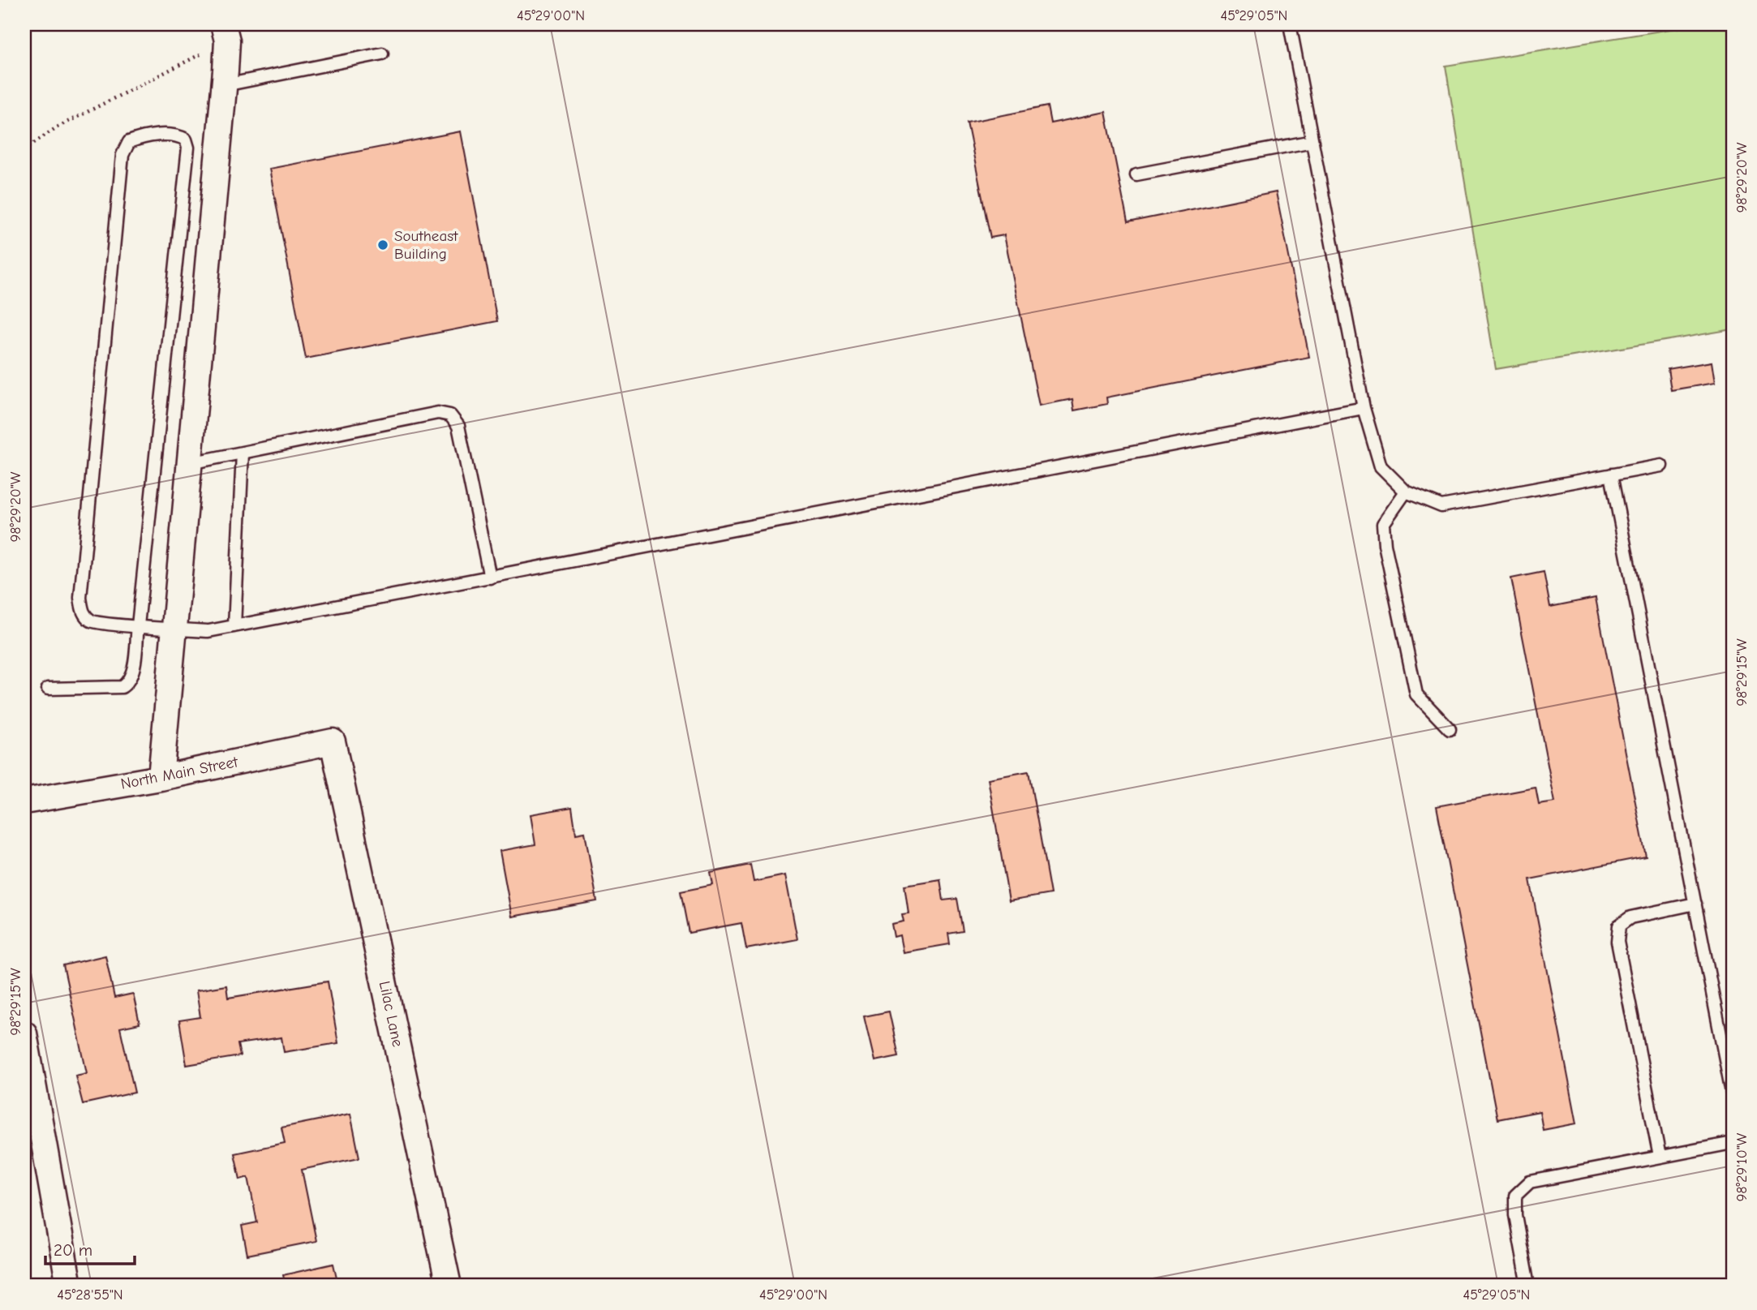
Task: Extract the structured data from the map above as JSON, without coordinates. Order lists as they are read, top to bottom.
{
  "streets": {
    "street": ["North Main Street", "Lilac Lane"]
  },
  "crossings": [
    ["North Main Street", "Lilac Lane"]
  ],
  "places": ["Southeast Building"],
  "scale_bar": "20 m",
  "coordinates": [
    "45°29'00\"N",
    "45°29'05\"N",
    "98°29'20\"W",
    "98°29'15\"W",
    "98°29'10\"W",
    "45°28'55\"N"
  ]
}
